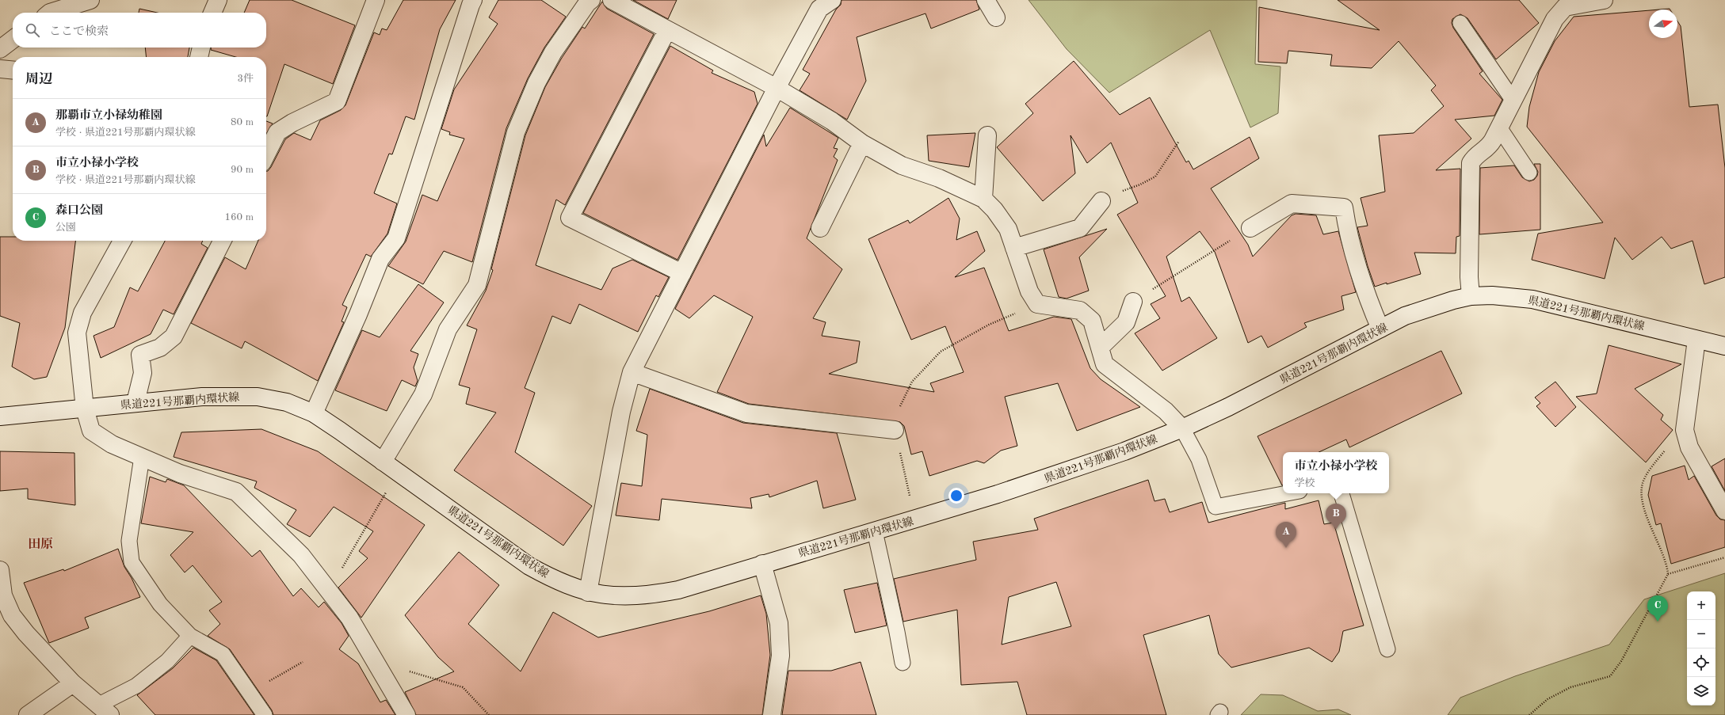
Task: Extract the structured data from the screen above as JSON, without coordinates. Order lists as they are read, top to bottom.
{
  "streets": {
    "street": ["県道221号那覇内環状線"]
  },
  "districts": ["田原"],
  "north": "right",
  "page": {
    "search": "ここで検索",
    "heading": ["周辺", "3件"],
    "list": [
      {
        "mark": "A",
        "name": "那覇市立小禄幼稚園",
        "note": "学校 · 県道221号那覇内環状線",
        "value": "80 m"
      },
      {
        "mark": "B",
        "name": "市立小禄小学校",
        "note": "学校 · 県道221号那覇内環状線",
        "value": "90 m"
      },
      {
        "mark": "C",
        "name": "森口公園",
        "note": "公園",
        "value": "160 m"
      }
    ],
    "popup": ["市立小禄小学校", "学校"],
    "pins": ["B", "A", "C"],
    "map_buttons": ["+", "−"]
  }
}
